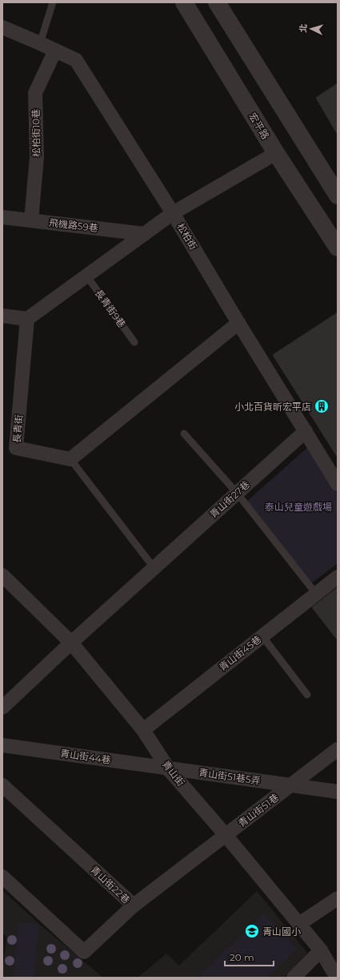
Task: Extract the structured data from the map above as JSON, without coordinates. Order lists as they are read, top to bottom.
{
  "streets": {
    "street": [
      "宏平路",
      "松柏街10巷",
      "飛機路59巷",
      "松柏街",
      "長青街",
      "青山街27巷",
      "青山街45巷",
      "青山街44巷",
      "青山街",
      "青山街51巷5弄",
      "青山街51巷",
      "青山街22巷"
    ],
    "lane": ["長青街9巷"]
  },
  "crossings": [
    ["松柏街10巷", "飛機路59巷"],
    ["松柏街10巷", "松柏街"],
    ["松柏街", "青山街27巷"],
    ["青山街27巷", "青山街"],
    ["青山街45巷", "青山街"],
    ["青山街44巷", "青山街"],
    ["青山街44巷", "青山街51巷5弄"],
    ["青山街", "青山街51巷5弄"],
    ["青山街", "青山街51巷"],
    ["青山街", "青山街22巷"],
    ["青山街51巷5弄", "青山街51巷"],
    ["青山街51巷", "青山街22巷"]
  ],
  "parks": ["泰山兒童遊戲場"],
  "places": {
    "building": ["小北百貨昕宏平店"],
    "school or university": ["青山國小"]
  },
  "scale_bar": "20 m",
  "north": "left"
}
